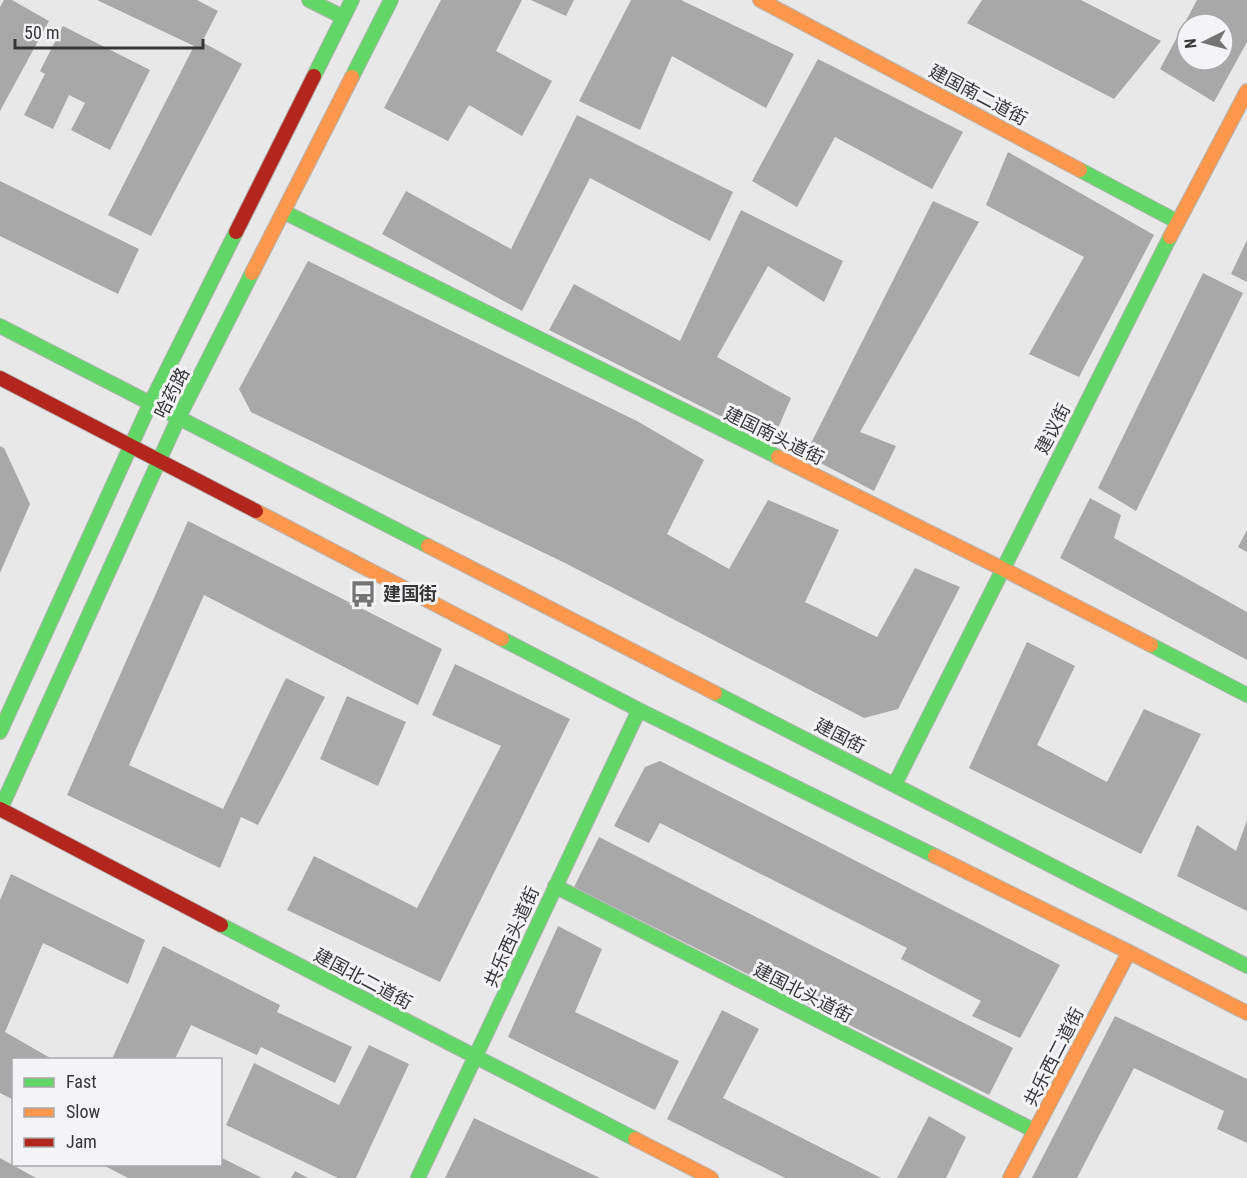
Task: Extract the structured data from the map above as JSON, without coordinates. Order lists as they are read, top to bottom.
{
  "streets": {
    "main road": [
      "建国南二道街",
      "哈药路",
      "建议街",
      "建国南头道街",
      "建国街",
      "共乐西头道街",
      "建国北二道街",
      "建国北头道街",
      "共乐西二道街"
    ]
  },
  "crossings": [
    ["建国南二道街", "建议街"],
    ["哈药路", "建国南头道街"],
    ["哈药路", "建国街"],
    ["哈药路", "建国北二道街"],
    ["建议街", "建国南头道街"],
    ["建议街", "建国街"],
    ["共乐西头道街", "建国北二道街"],
    ["共乐西头道街", "建国北头道街"],
    ["建国北头道街", "共乐西二道街"]
  ],
  "places": {
    "bus stop": ["建国街"]
  },
  "legend": ["Fast", "Slow", "Jam"],
  "scale_bar": "50 m",
  "north": "left"
}
